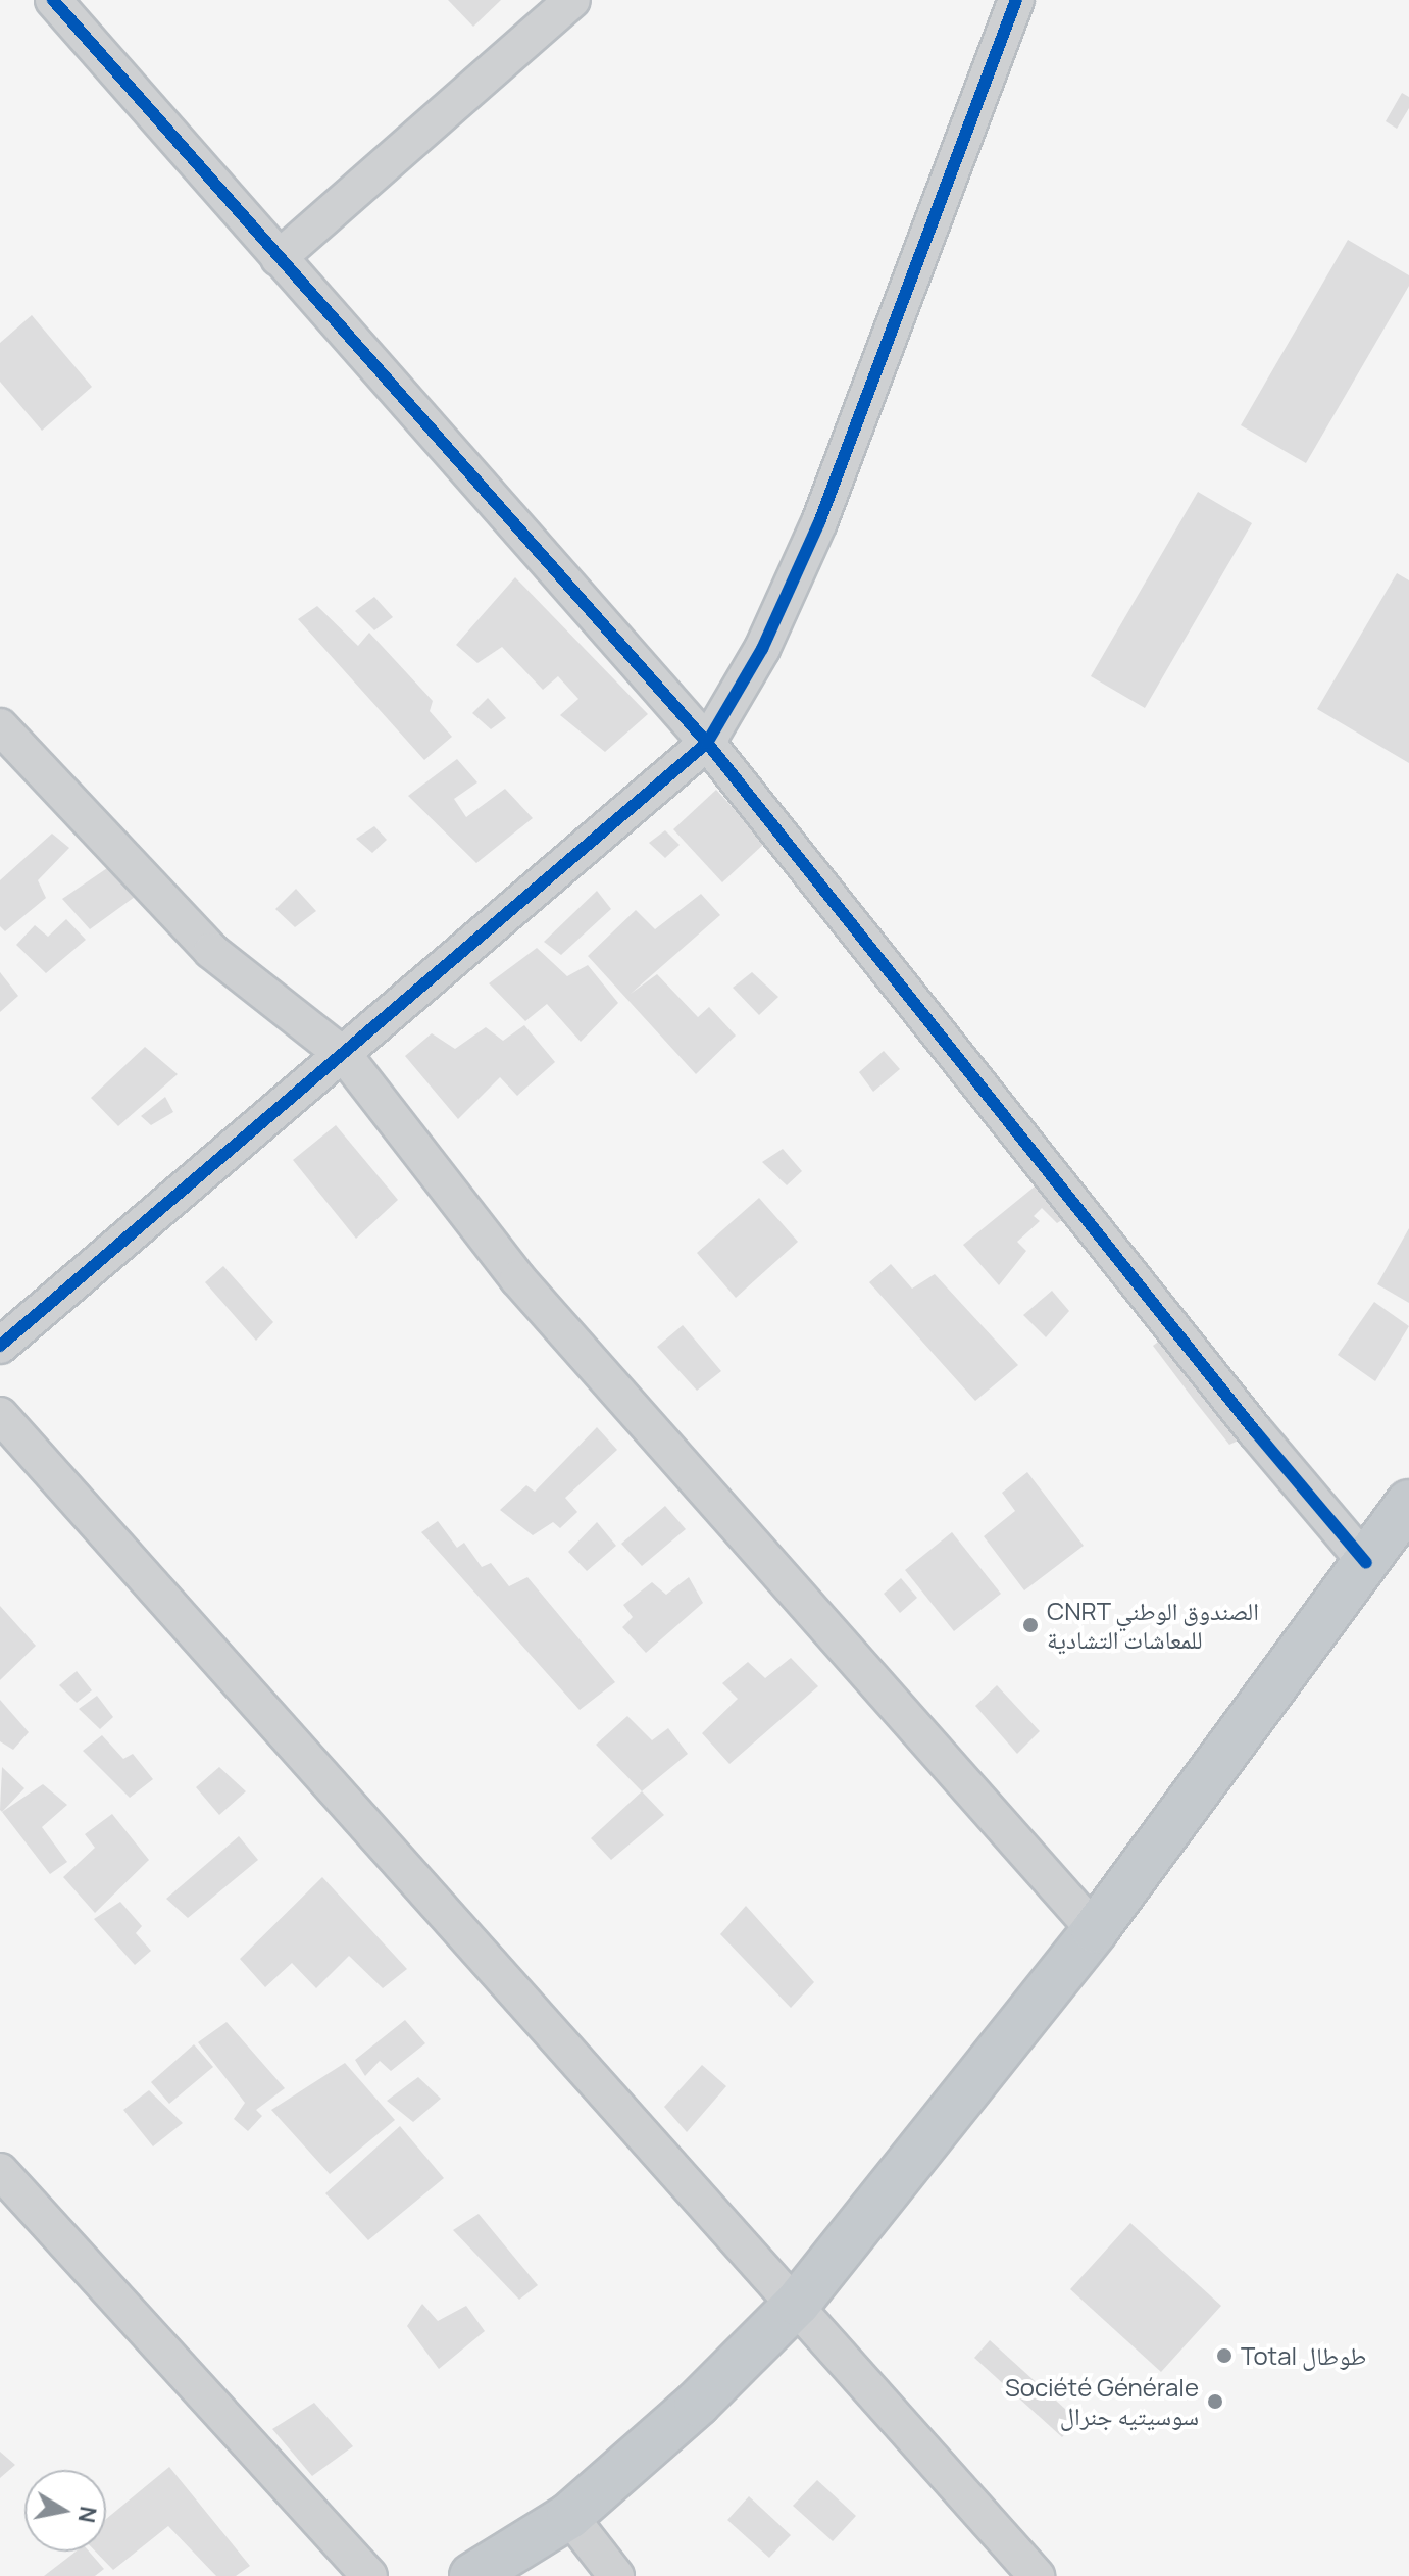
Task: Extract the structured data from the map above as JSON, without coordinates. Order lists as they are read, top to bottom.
{
  "places": ["CNRT الصندوق الوطني للمعاشات التشادية", "Total طوطال", "Société Générale سوسيتيه جنرال"],
  "north": "right"
}
